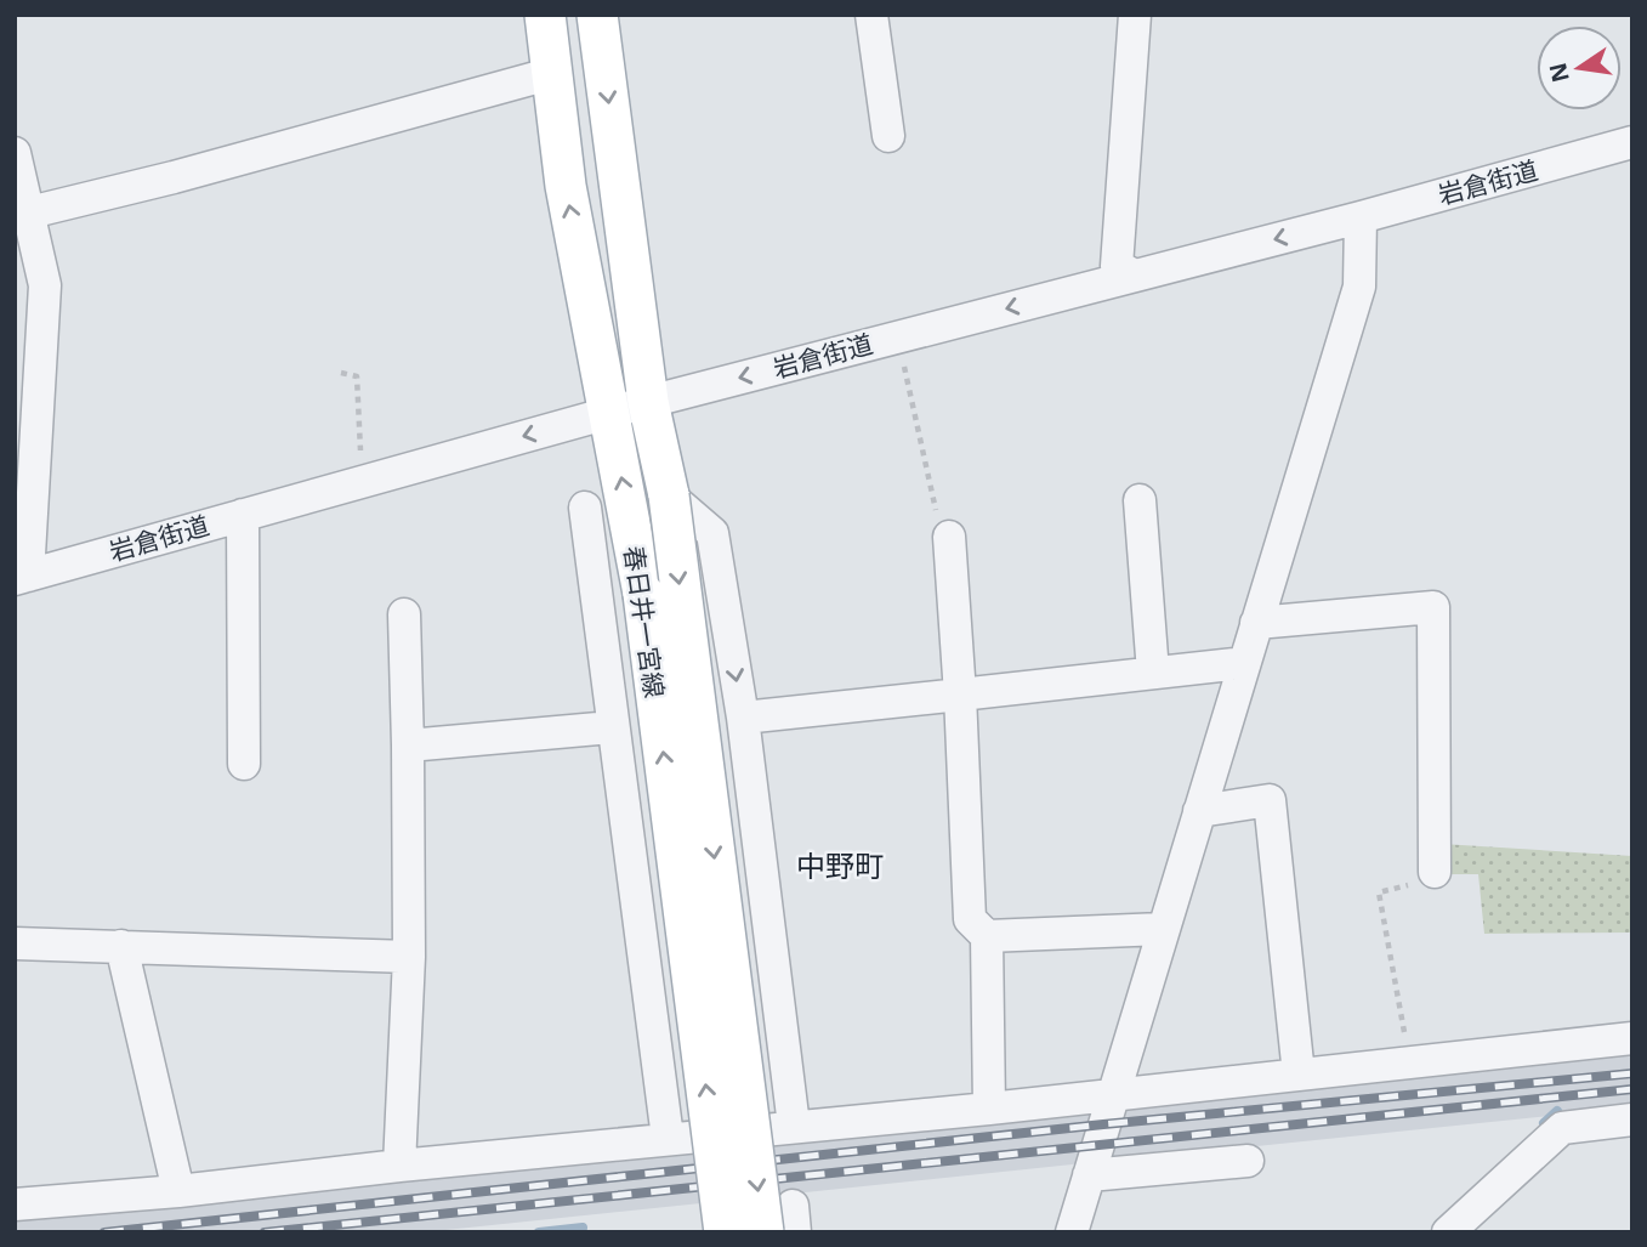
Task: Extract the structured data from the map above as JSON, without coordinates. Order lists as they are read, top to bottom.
{
  "streets": {
    "main road": ["春日井一宮線"],
    "street": ["岩倉街道"]
  },
  "crossings": [
    ["岩倉街道", "春日井一宮線"]
  ],
  "one_way": ["岩倉街道"],
  "districts": ["中野町"],
  "north": "left"
}
